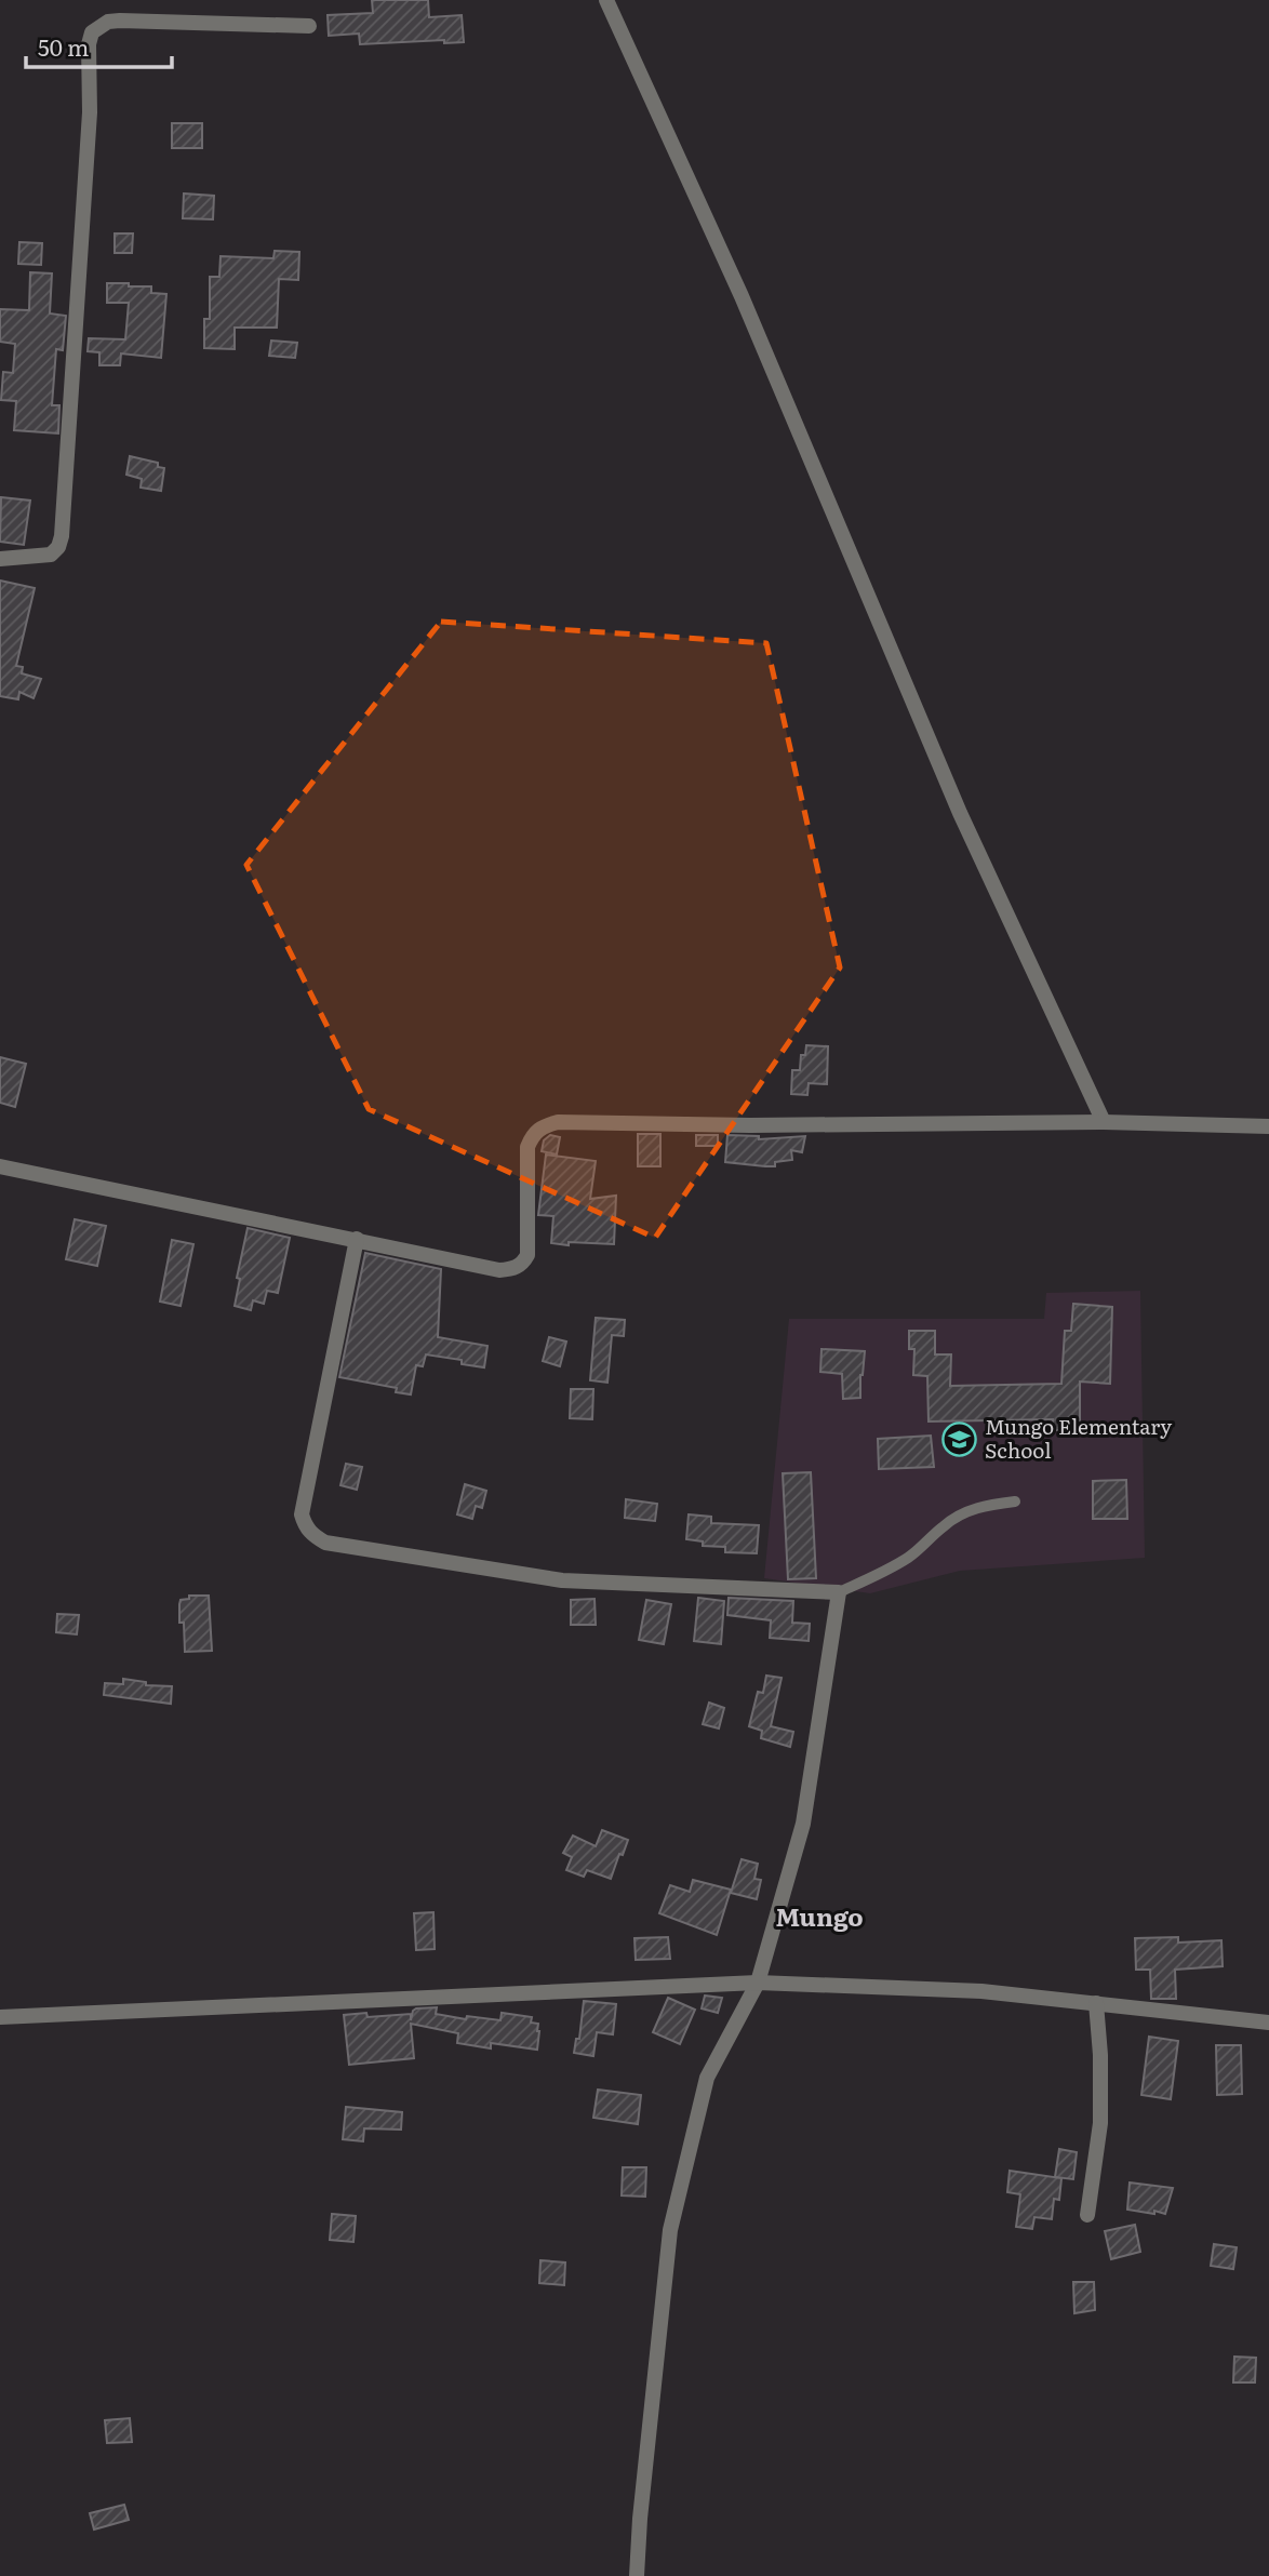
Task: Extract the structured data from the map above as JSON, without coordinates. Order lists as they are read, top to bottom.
{
  "districts": ["Mungo"],
  "places": {
    "school or university": ["Mungo Elementary School"]
  },
  "scale_bar": "50 m"
}
